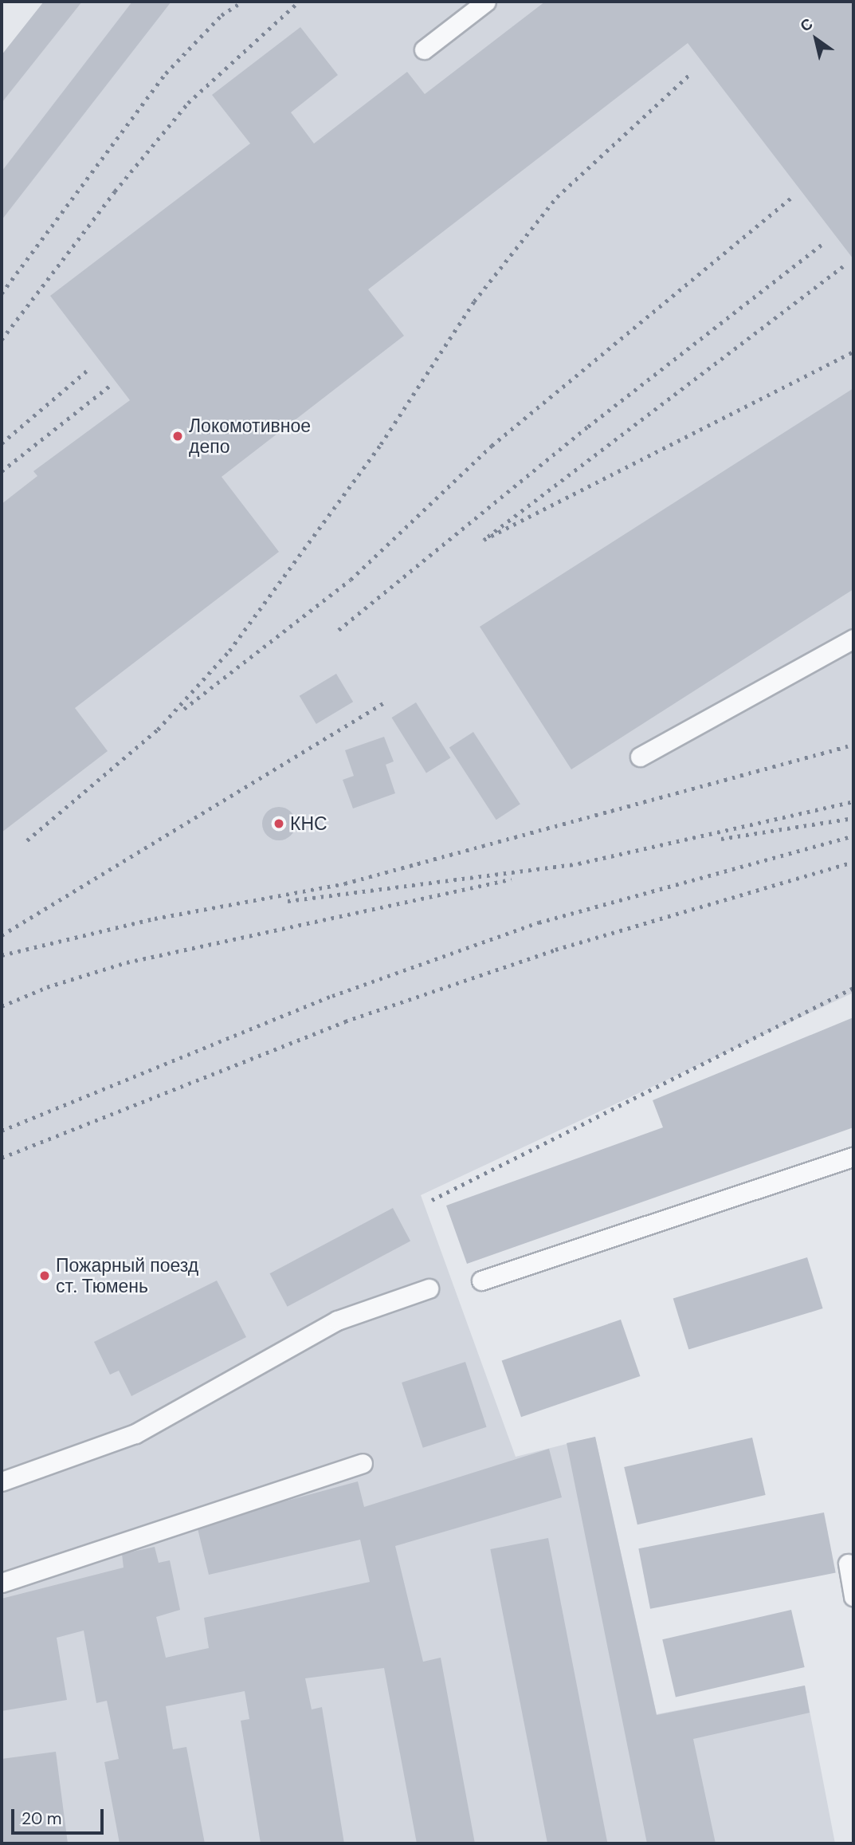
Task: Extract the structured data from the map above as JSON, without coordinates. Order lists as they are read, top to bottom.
{
  "places": ["Локомотивное депо", "КНС", "Пожарный поезд ст. Тюмень"],
  "scale_bar": "20 m",
  "north": "top left"
}
